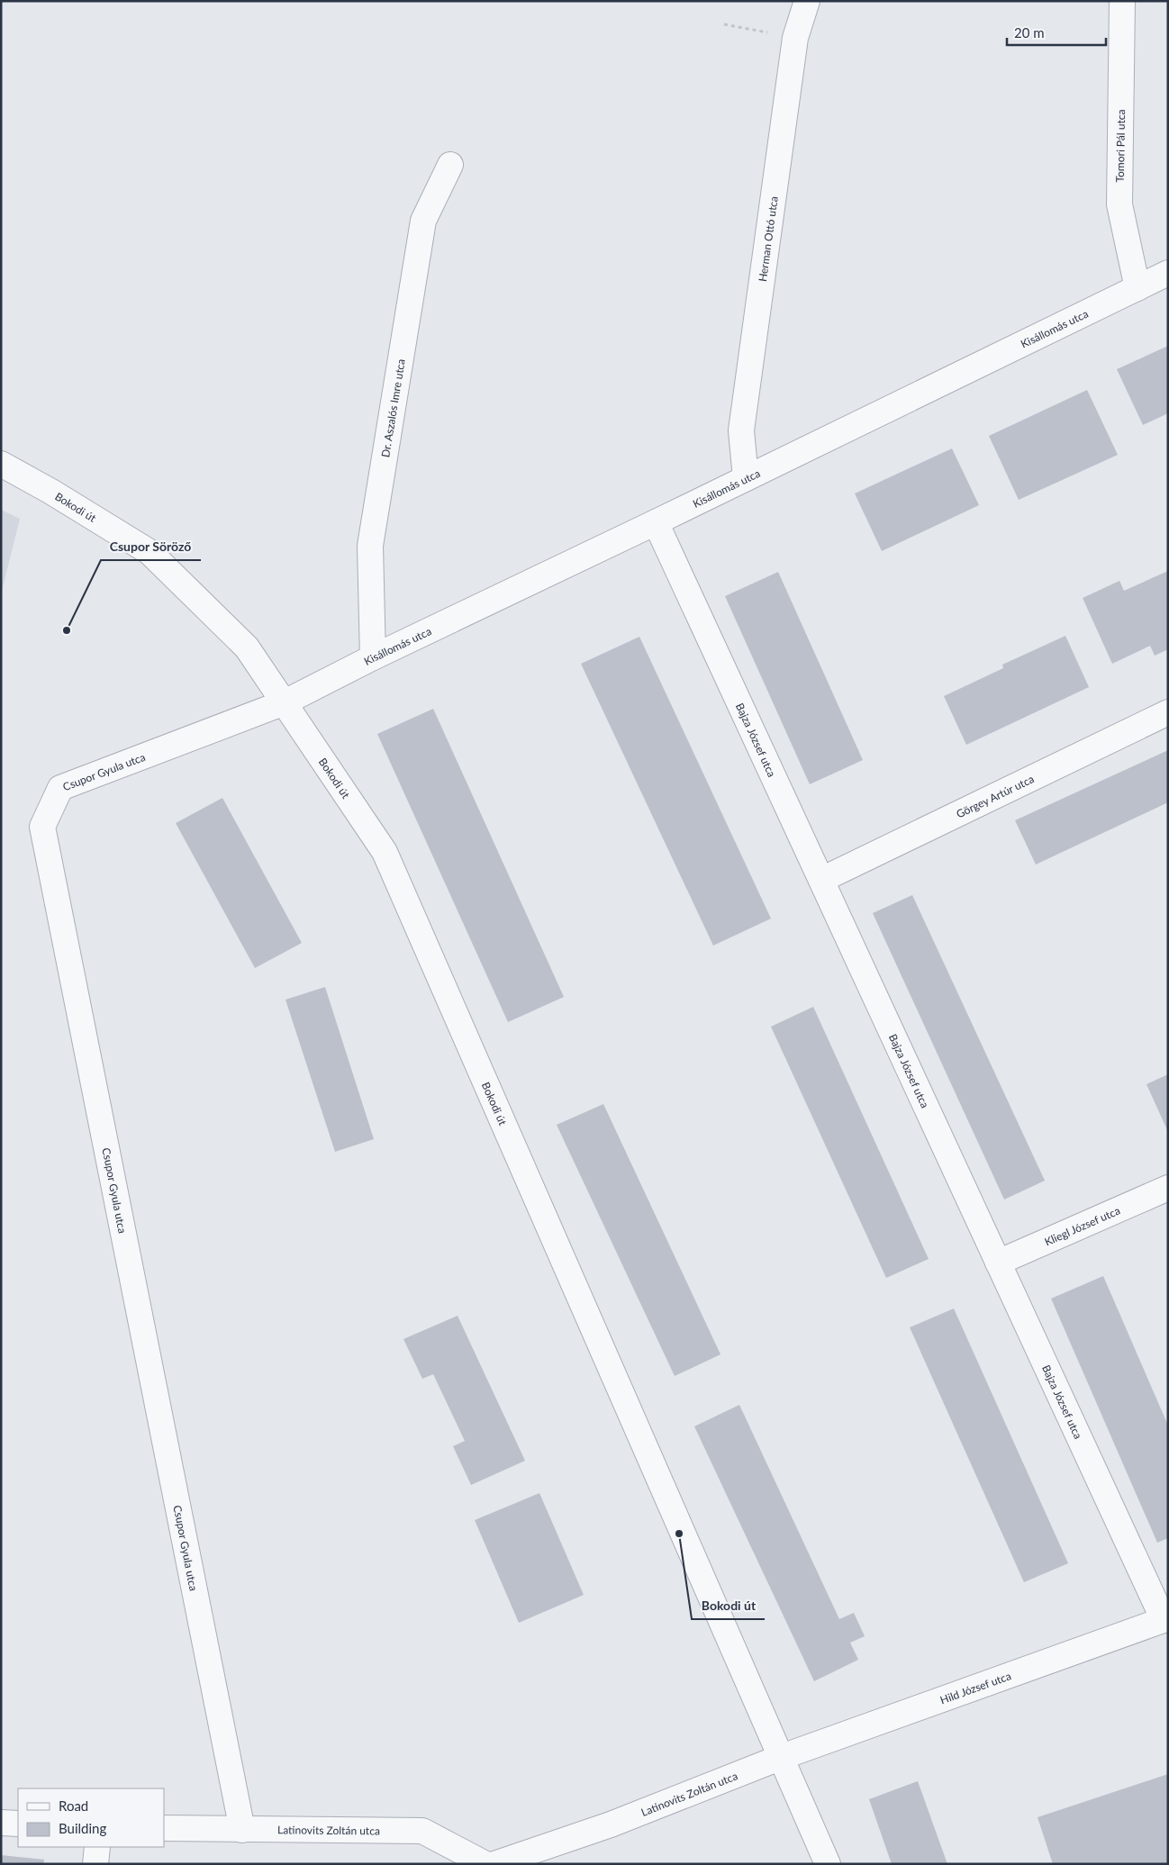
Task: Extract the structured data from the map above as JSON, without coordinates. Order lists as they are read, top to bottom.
{
  "streets": {
    "street": [
      "Tomori Pál utca",
      "Herman Ottó utca",
      "Kisállomás utca",
      "Dr. Aszalós Imre utca",
      "Bokodi út",
      "Bajza József utca",
      "Csupor Gyula utca",
      "Görgey Artúr utca",
      "Kliegl József utca",
      "Hild József utca",
      "Latinovits Zoltán utca"
    ]
  },
  "crossings": [
    ["Tomori Pál utca", "Kisállomás utca"],
    ["Herman Ottó utca", "Kisállomás utca"],
    ["Kisállomás utca", "Dr. Aszalós Imre utca"],
    ["Kisállomás utca", "Bokodi út"],
    ["Kisállomás utca", "Bajza József utca"],
    ["Kisállomás utca", "Csupor Gyula utca"],
    ["Bokodi út", "Csupor Gyula utca"],
    ["Bokodi út", "Hild József utca"],
    ["Bokodi út", "Latinovits Zoltán utca"],
    ["Bajza József utca", "Görgey Artúr utca"],
    ["Bajza József utca", "Kliegl József utca"],
    ["Bajza József utca", "Hild József utca"],
    ["Csupor Gyula utca", "Latinovits Zoltán utca"],
    ["Hild József utca", "Latinovits Zoltán utca"]
  ],
  "places": ["Csupor Söröző", "Bokodi út"],
  "legend": ["Road", "Building"],
  "scale_bar": "20 m"
}
